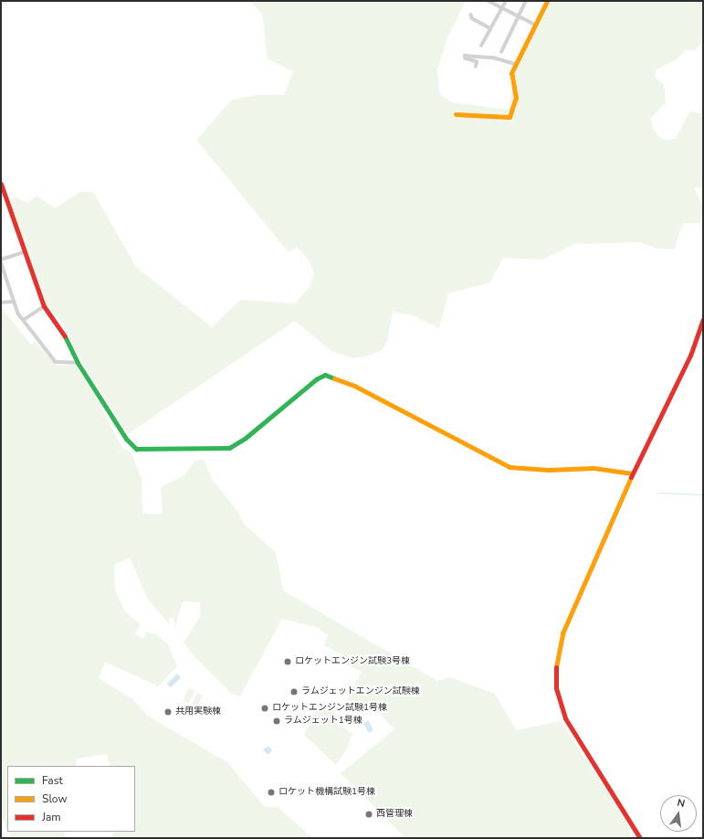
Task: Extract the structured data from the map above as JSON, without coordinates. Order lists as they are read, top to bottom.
{
  "places": [
    "ロケットエンジン試験3号棟",
    "ラムジェットエンジン試験棟",
    "ロケットエンジン試験1号棟",
    "共用実験棟",
    "ラムジェット1号棟",
    "ロケット機構試験1号棟",
    "西管理棟"
  ],
  "legend": ["Fast", "Slow", "Jam"],
  "north": "top"
}
